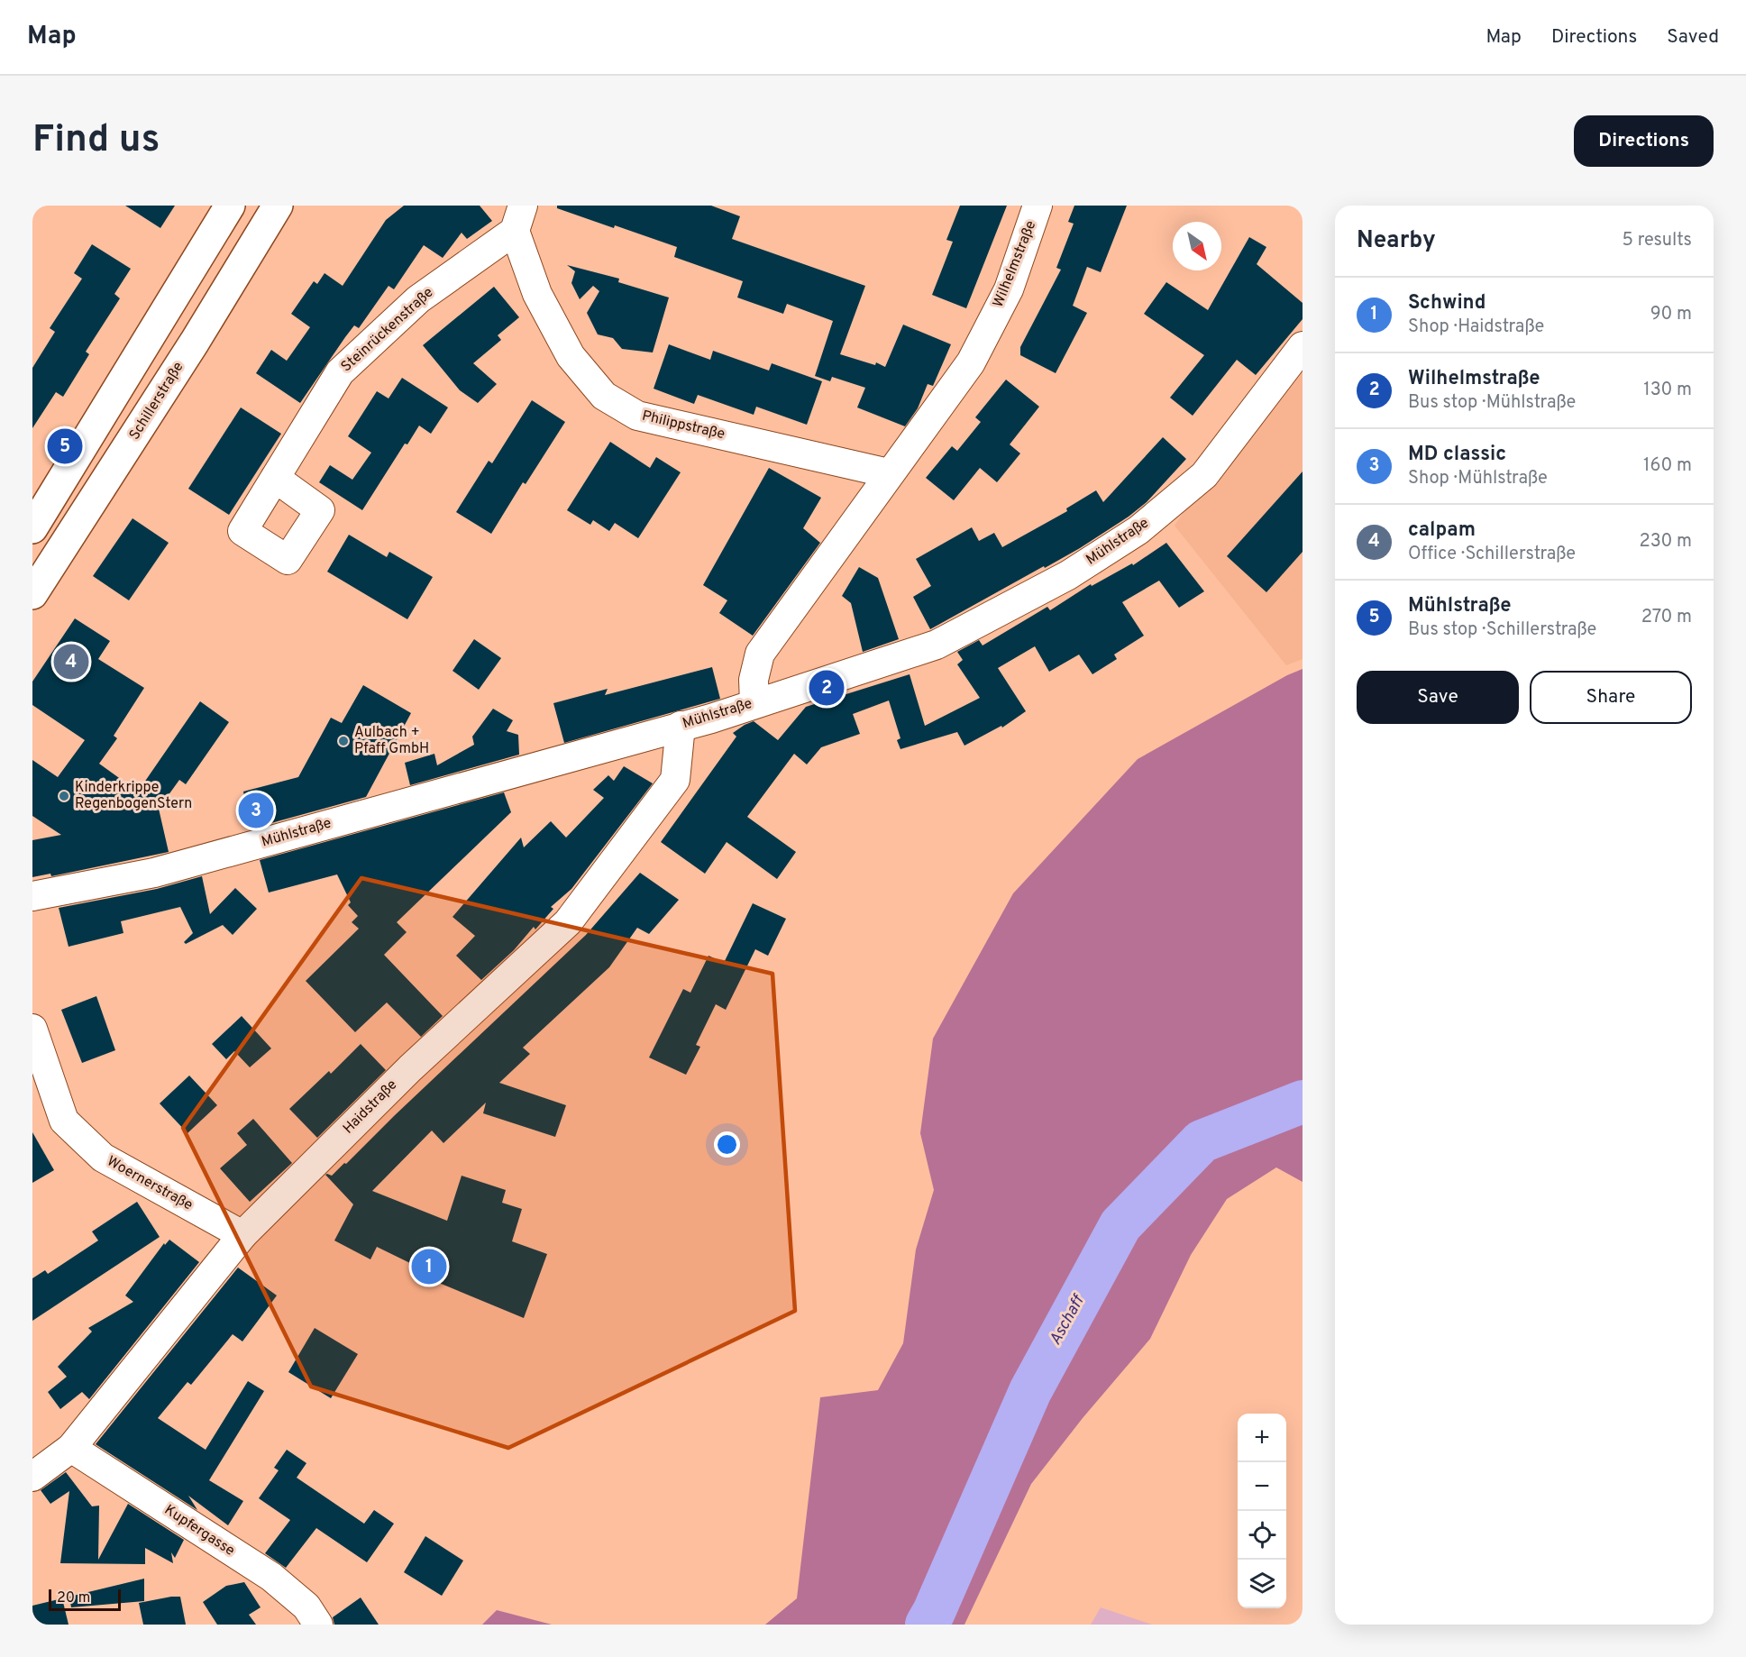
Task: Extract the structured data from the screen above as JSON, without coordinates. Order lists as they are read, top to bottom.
{
  "streets": {
    "main road": ["Schillerstraße"],
    "street": [
      "Wilhelmstraße",
      "Steinrückenstraße",
      "Philippstraße",
      "Mühlstraße",
      "Haidstraße",
      "Woernerstraße",
      "Kupfergasse"
    ]
  },
  "crossings": [
    ["Wilhelmstraße", "Philippstraße"],
    ["Wilhelmstraße", "Mühlstraße"],
    ["Steinrückenstraße", "Philippstraße"],
    ["Mühlstraße", "Haidstraße"],
    ["Haidstraße", "Woernerstraße"],
    ["Haidstraße", "Kupfergasse"]
  ],
  "water": ["Aschaff"],
  "places": ["Aulbach + Pfaff GmbH", "Kinderkrippe RegenbogenStern"],
  "scale_bar": "20 m",
  "north": "bottom right",
  "page": {
    "header": "Map",
    "nav": ["Map", "Directions", "Saved"],
    "buttons": [
      "Directions",
      ["Save", "Share"]
    ],
    "title": "Find us",
    "heading": ["Nearby", "5 results"],
    "list": [
      {
        "mark": "1",
        "name": "Schwind",
        "note": "Shop · Haidstraße",
        "value": "90 m"
      },
      {
        "mark": "2",
        "name": "Wilhelmstraße",
        "note": "Bus stop · Mühlstraße",
        "value": "130 m"
      },
      {
        "mark": "3",
        "name": "MD classic",
        "note": "Shop · Mühlstraße",
        "value": "160 m"
      },
      {
        "mark": "4",
        "name": "calpam",
        "note": "Office · Schillerstraße",
        "value": "230 m"
      },
      {
        "mark": "5",
        "name": "Mühlstraße",
        "note": "Bus stop · Schillerstraße",
        "value": "270 m"
      }
    ],
    "pins": [
      "5",
      "4",
      "2",
      "3",
      "1"
    ],
    "map_buttons": ["+", "−"],
    "scale": "20 m"
  }
}
